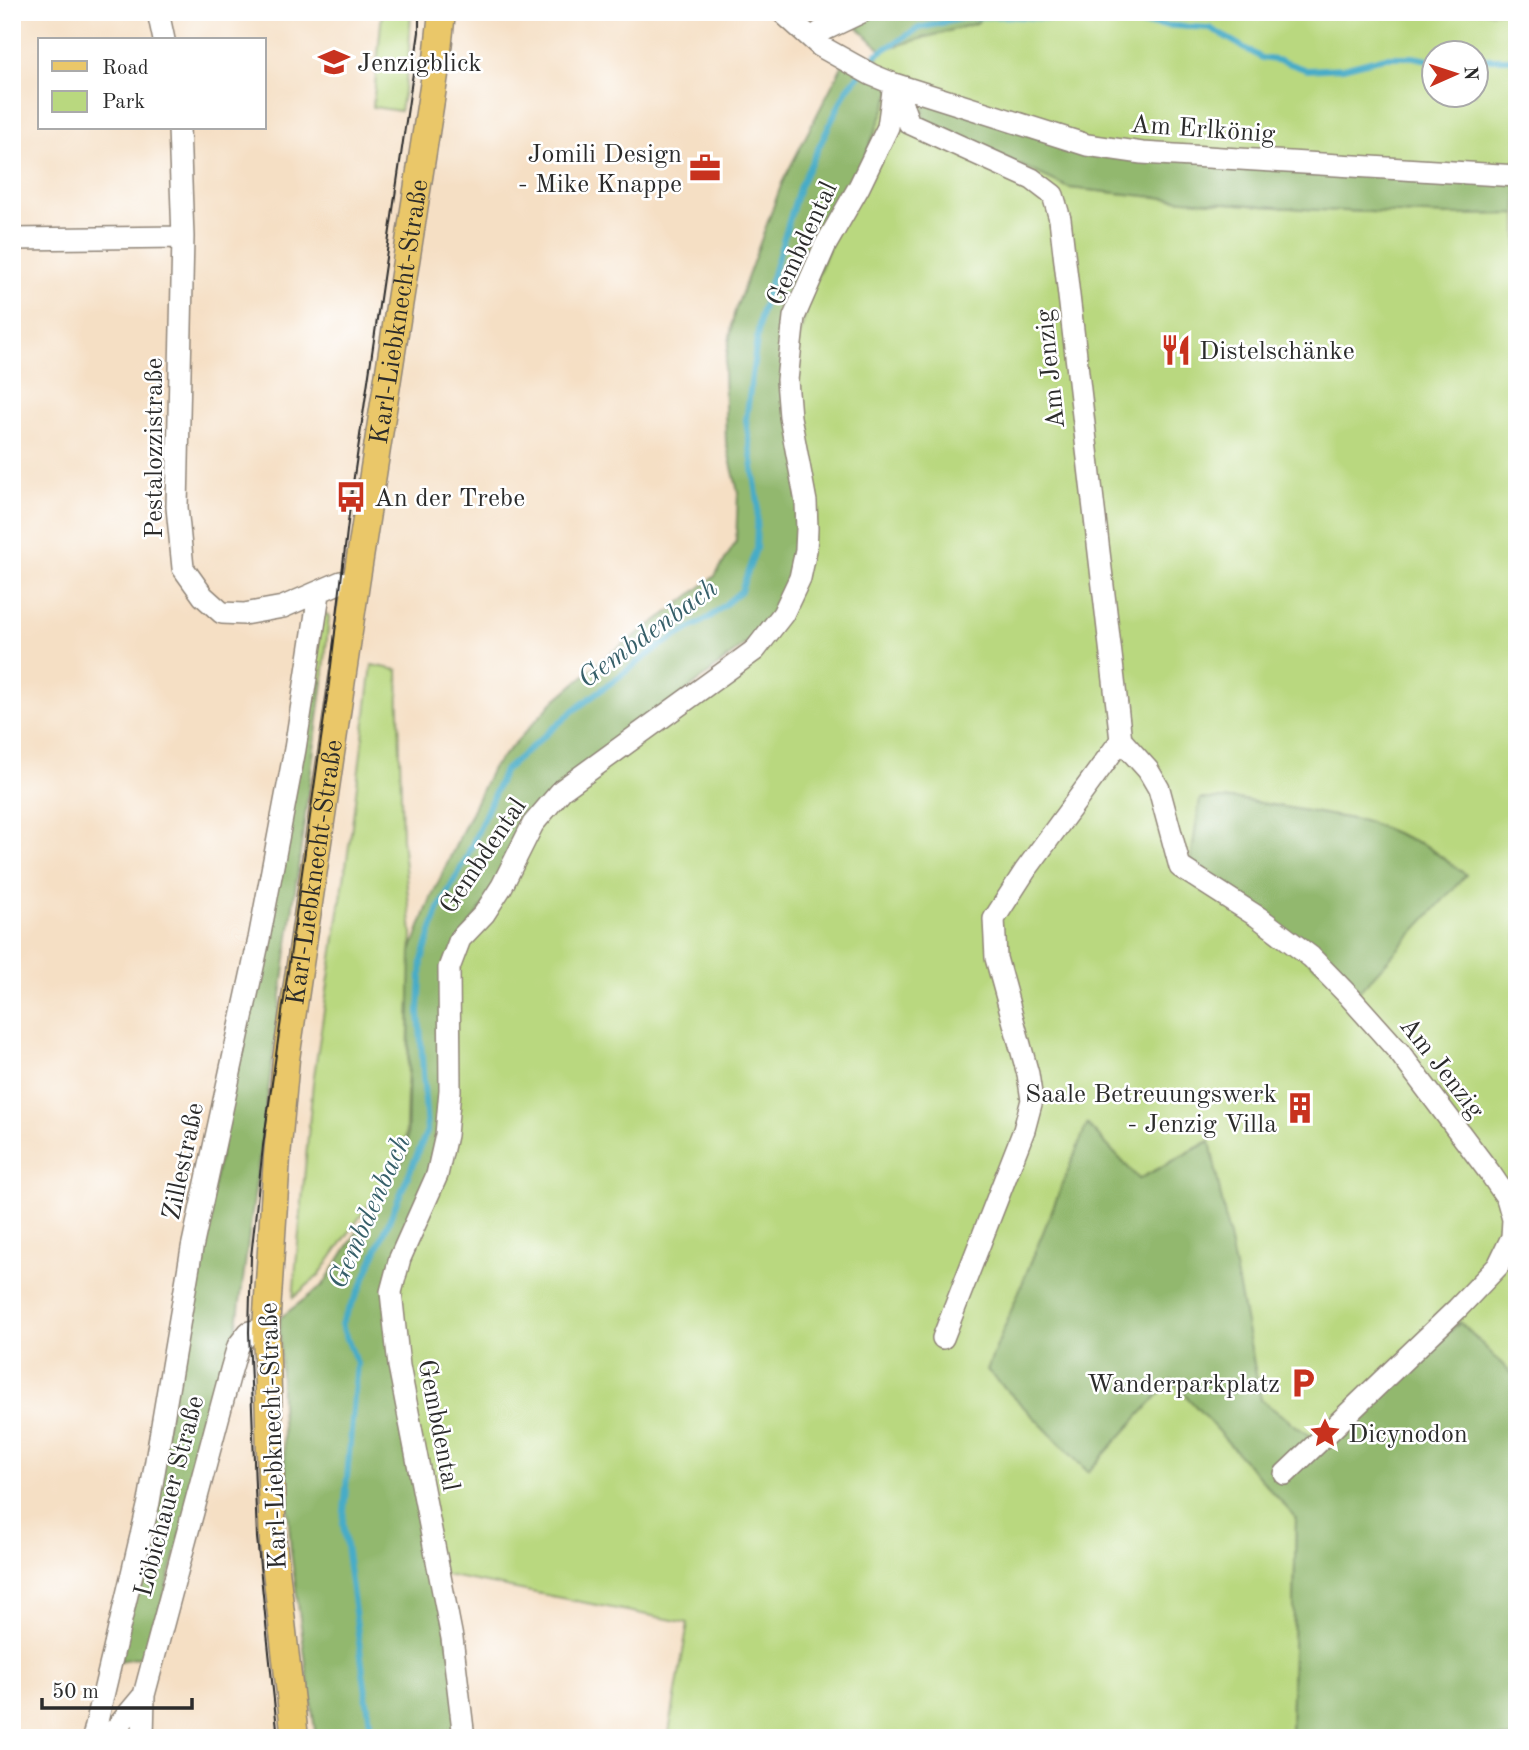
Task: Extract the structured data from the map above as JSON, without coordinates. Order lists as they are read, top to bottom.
{
  "streets": {
    "main road": ["Karl-Liebknecht-Straße"],
    "street": [
      "Am Erlkönig",
      "Gembdental",
      "Am Jenzig",
      "Pestalozzistraße",
      "Zillestraße",
      "Löbichauer Straße"
    ]
  },
  "crossings": [
    ["Am Erlkönig", "Gembdental"],
    ["Am Erlkönig", "Am Jenzig"],
    ["Gembdental", "Am Jenzig"],
    ["Karl-Liebknecht-Straße", "Pestalozzistraße"],
    ["Karl-Liebknecht-Straße", "Löbichauer Straße"],
    ["Pestalozzistraße", "Zillestraße"]
  ],
  "water": ["Gembdenbach"],
  "places": {
    "school or university": ["Jenzigblick"],
    "office": ["Jomili Design - Mike Knappe"],
    "restaurant": ["Distelschänke"],
    "bus stop": ["An der Trebe"],
    "building": ["Saale Betreuungswerk - Jenzig Villa"],
    "parking": ["Wanderparkplatz"],
    "place": ["Dicynodon"]
  },
  "legend": ["Road", "Park"],
  "scale_bar": "50 m",
  "north": "right"
}
